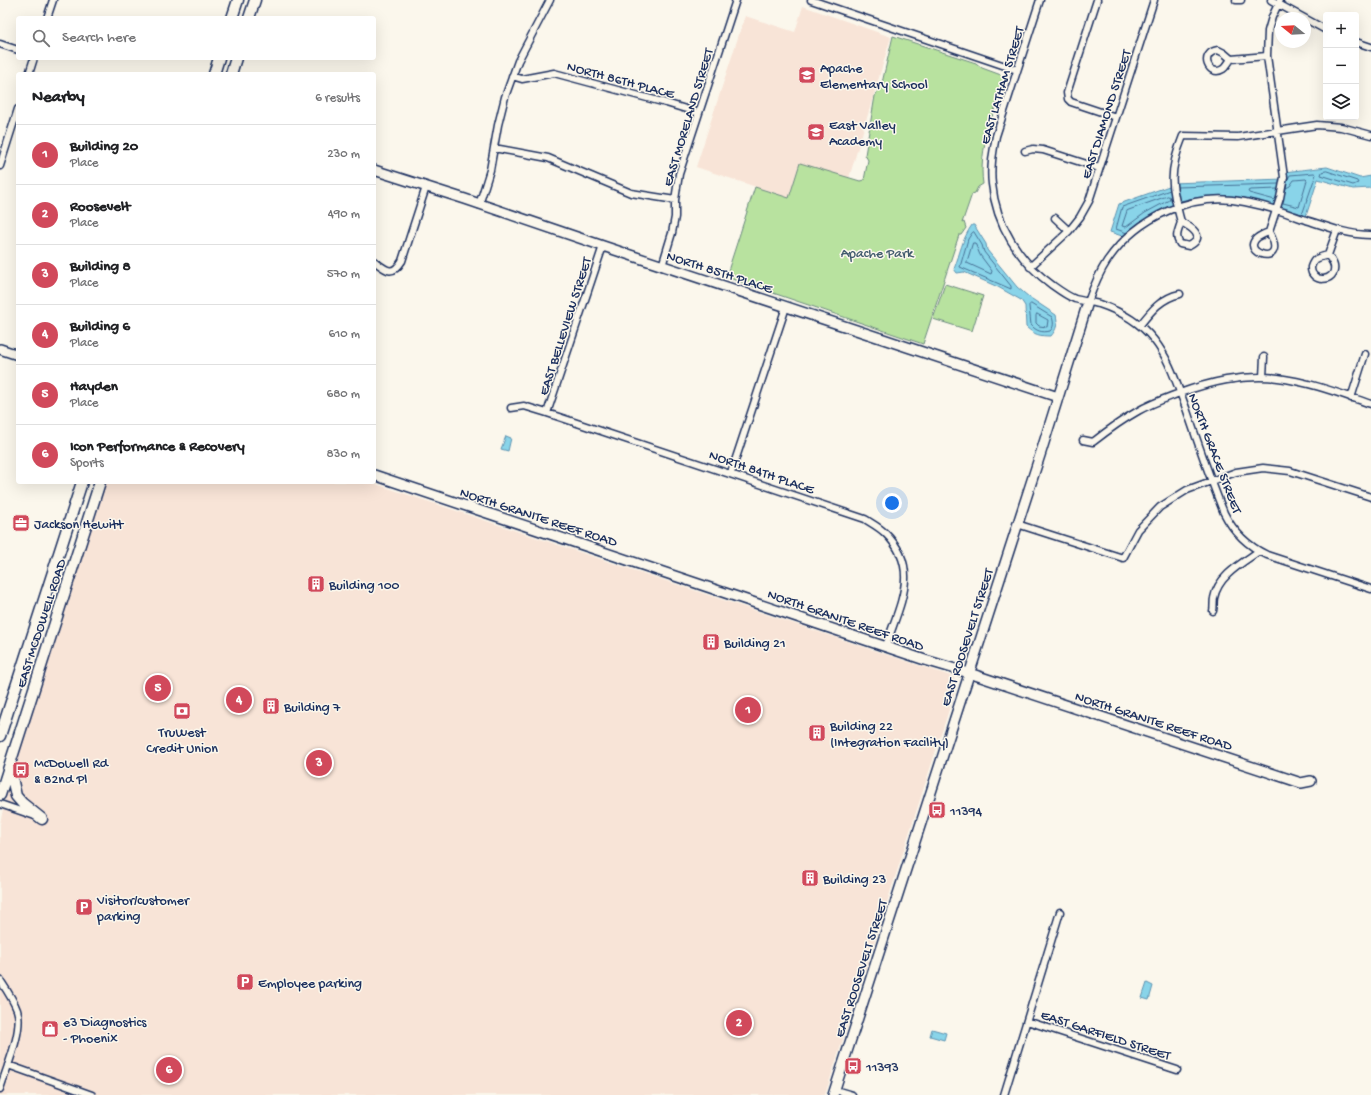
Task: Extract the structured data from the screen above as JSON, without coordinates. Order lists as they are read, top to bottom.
{
  "streets": {
    "main road": ["EAST MCDOWELL ROAD"],
    "street": [
      "NORTH 86TH PLACE",
      "EAST LATHAM STREET",
      "EAST DIAMOND STREET",
      "EAST MORELAND STREET",
      "NORTH 85TH PLACE",
      "EAST BELLEVIEW STREET",
      "NORTH GRACE STREET",
      "NORTH 84TH PLACE",
      "NORTH GRANITE REEF ROAD",
      "EAST ROOSEVELT STREET",
      "EAST GARFIELD STREET"
    ]
  },
  "crossings": [
    ["NORTH 86TH PLACE", "EAST MORELAND STREET"],
    ["EAST LATHAM STREET", "EAST DIAMOND STREET"],
    ["EAST LATHAM STREET", "NORTH GRACE STREET"],
    ["EAST LATHAM STREET", "EAST ROOSEVELT STREET"],
    ["EAST MORELAND STREET", "NORTH 85TH PLACE"],
    ["NORTH 85TH PLACE", "EAST BELLEVIEW STREET"],
    ["NORTH 85TH PLACE", "EAST ROOSEVELT STREET"],
    ["EAST BELLEVIEW STREET", "NORTH 84TH PLACE"],
    ["NORTH GRACE STREET", "EAST ROOSEVELT STREET"],
    ["NORTH 84TH PLACE", "NORTH GRANITE REEF ROAD"],
    ["NORTH GRANITE REEF ROAD", "EAST ROOSEVELT STREET"]
  ],
  "parks": ["Apache Park"],
  "places": {
    "school or university": ["Apache Elementary School", "East Valley Academy"],
    "office": ["Jackson Hewitt"],
    "building": [
      "Building 100",
      "Building 21",
      "Building 7",
      "Building 22 (Integration Facility)",
      "Building 23"
    ],
    "bank": ["TruWest Credit Union"],
    "bus stop": ["McDowell Rd & 82nd Pl", "11394", "11393"],
    "parking": ["Visitor/customer parking", "Employee parking"],
    "shop": ["e3 Diagnostics - Phoenix"]
  },
  "north": "left",
  "page": {
    "map_buttons": ["+", "−"],
    "search": "Search here",
    "heading": ["Nearby", "6 results"],
    "list": [
      {
        "mark": "1",
        "name": "Building 20",
        "note": "Place",
        "value": "230 m"
      },
      {
        "mark": "2",
        "name": "Roosevelt",
        "note": "Place",
        "value": "490 m"
      },
      {
        "mark": "3",
        "name": "Building 8",
        "note": "Place",
        "value": "570 m"
      },
      {
        "mark": "4",
        "name": "Building 6",
        "note": "Place",
        "value": "610 m"
      },
      {
        "mark": "5",
        "name": "Hayden",
        "note": "Place",
        "value": "680 m"
      },
      {
        "mark": "6",
        "name": "Icon Performance & Recovery",
        "note": "Sports",
        "value": "830 m"
      }
    ],
    "pins": [
      "5",
      "4",
      "1",
      "3",
      "2",
      "6"
    ]
  }
}
